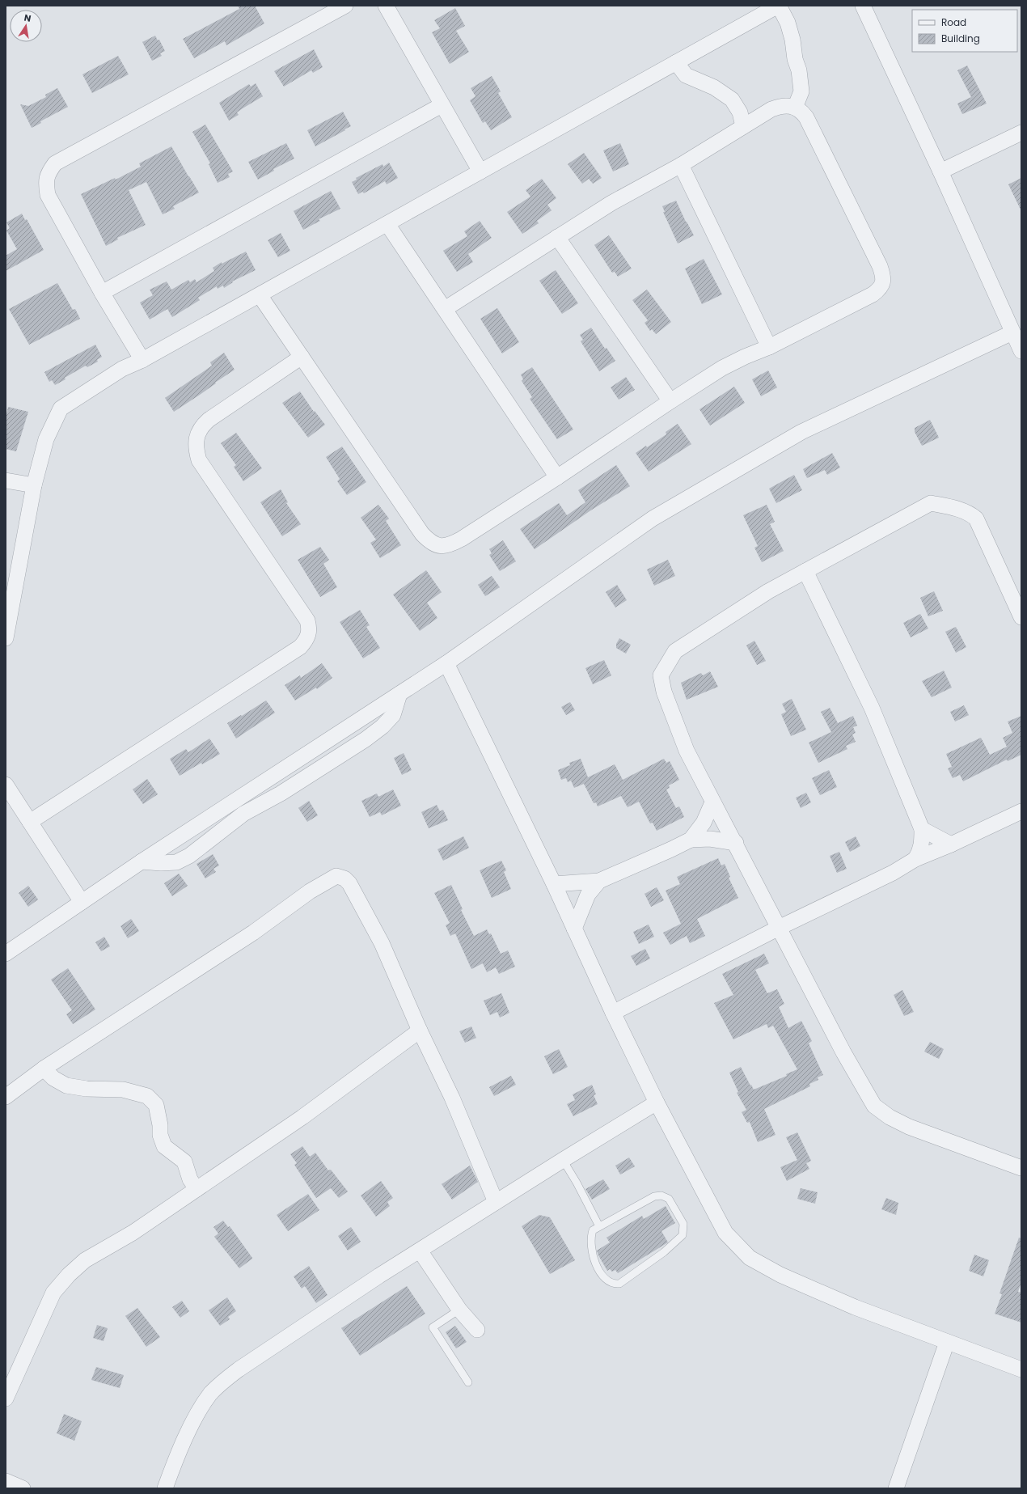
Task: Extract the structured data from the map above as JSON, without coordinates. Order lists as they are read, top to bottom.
{
  "legend": ["Road", "Building"],
  "north": "top"
}
